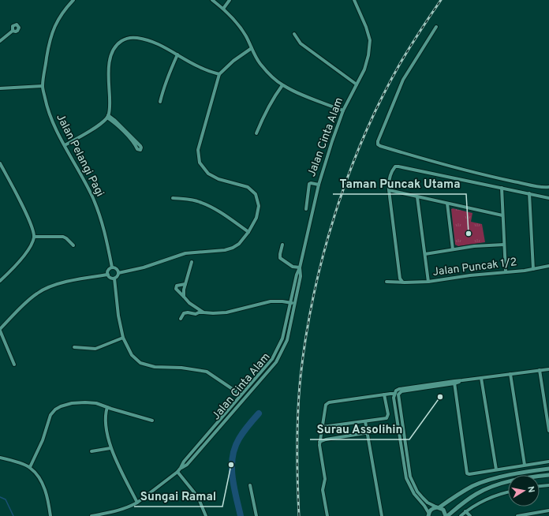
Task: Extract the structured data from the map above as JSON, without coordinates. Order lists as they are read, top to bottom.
{
  "streets": {
    "street": ["Jalan Cinta Alam", "Jalan Pelangi Pagi", "Jalan Puncak 1/2"]
  },
  "places": ["Taman Puncak Utama", "Surau Assolihin", "Sungai Ramal"],
  "north": "right"
}
